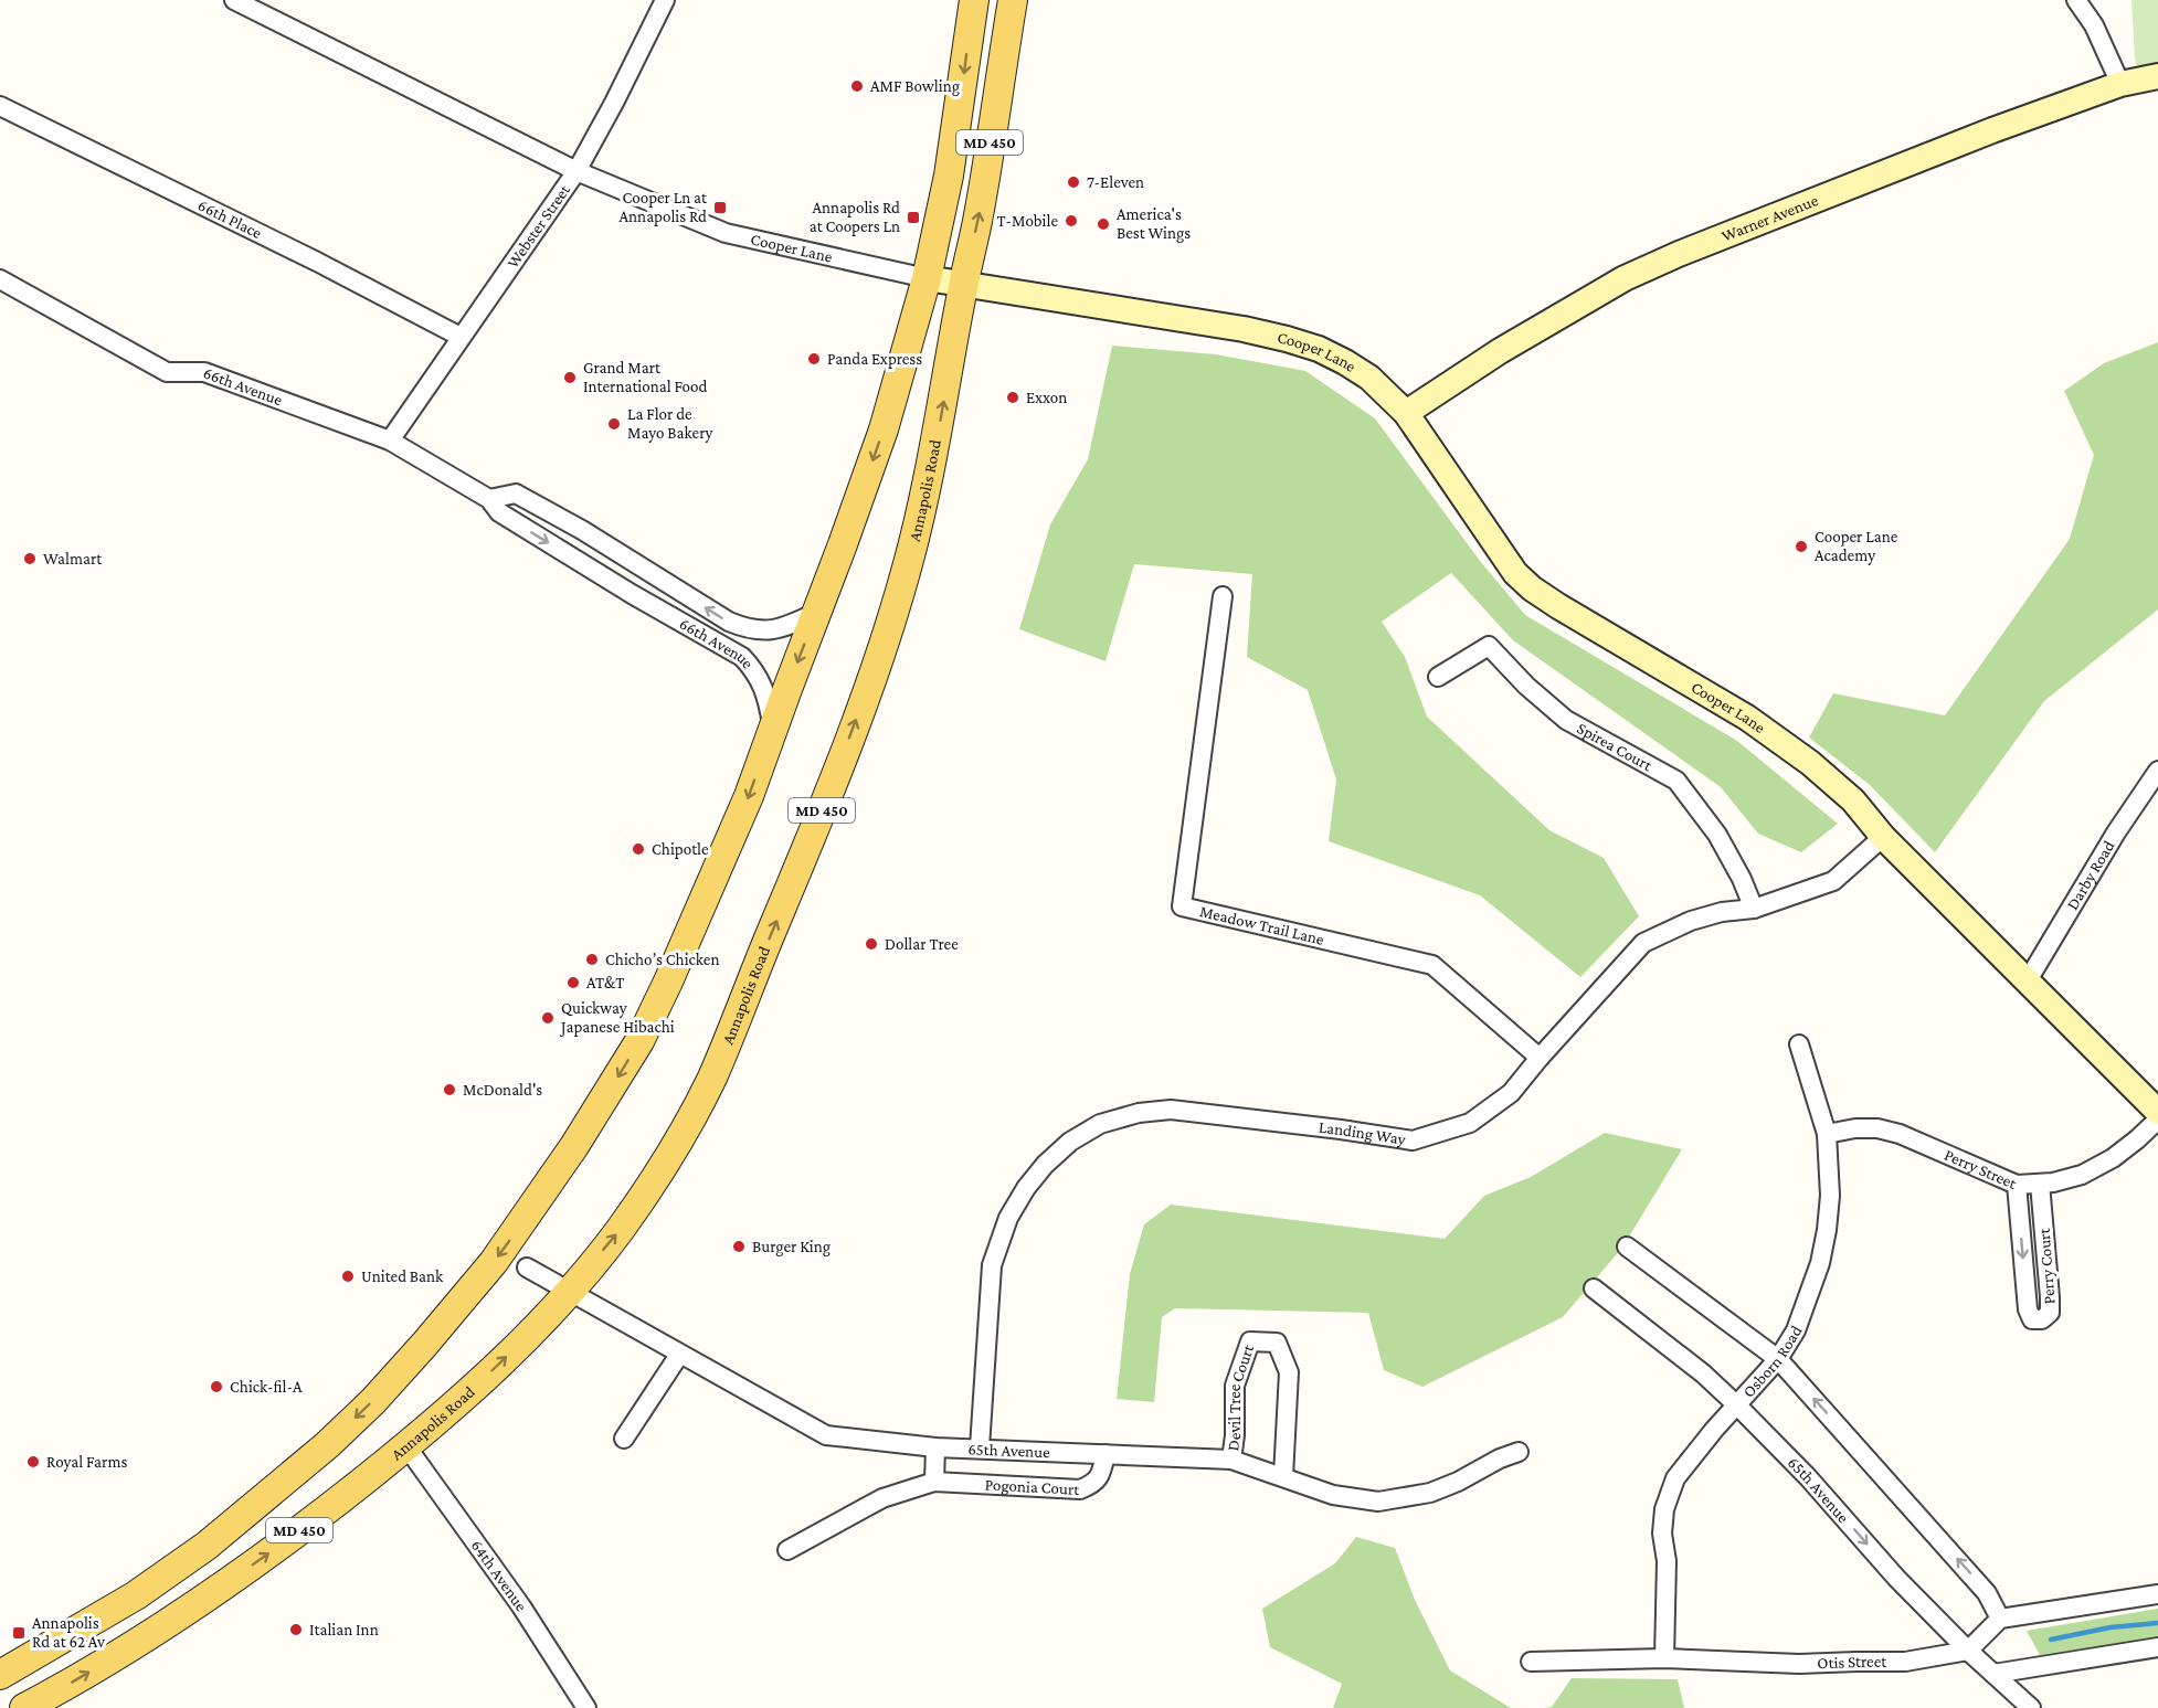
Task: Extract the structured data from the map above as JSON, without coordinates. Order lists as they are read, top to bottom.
{
  "streets": {
    "main road": ["MD 450", "Annapolis Road"],
    "street": [
      "Warner Avenue",
      "66th Place",
      "Webster Street",
      "Cooper Lane",
      "66th Avenue",
      "Spirea Court",
      "Darby Road",
      "Meadow Trail Lane",
      "Landing Way",
      "Perry Street",
      "Perry Court",
      "Osborn Road",
      "Devil Tree Court",
      "65th Avenue",
      "Pogonia Court",
      "64th Avenue",
      "Otis Street"
    ]
  },
  "crossings": [
    ["MD 450", "Cooper Lane"],
    ["MD 450", "66th Avenue"],
    ["Warner Avenue", "Cooper Lane"],
    ["66th Place", "Webster Street"],
    ["Webster Street", "Cooper Lane"],
    ["Webster Street", "66th Avenue"],
    ["Cooper Lane", "Annapolis Road"],
    ["Cooper Lane", "Darby Road"],
    ["Cooper Lane", "Landing Way"],
    ["Annapolis Road", "65th Avenue"],
    ["Annapolis Road", "64th Avenue"],
    ["Spirea Court", "Landing Way"],
    ["Meadow Trail Lane", "Landing Way"],
    ["Landing Way", "65th Avenue"],
    ["Perry Street", "Perry Court"],
    ["Perry Street", "Osborn Road"],
    ["Osborn Road", "65th Avenue"],
    ["Osborn Road", "Otis Street"],
    ["Devil Tree Court", "65th Avenue"],
    ["65th Avenue", "Pogonia Court"],
    ["65th Avenue", "Otis Street"]
  ],
  "places": {
    "other": [
      "AMF Bowling",
      "7-Eleven",
      "T-Mobile",
      "America's Best Wings",
      "Panda Express",
      "Grand Mart International Food",
      "Exxon",
      "La Flor de Mayo Bakery",
      "Cooper Lane Academy",
      "Walmart",
      "Chipotle",
      "Dollar Tree",
      "Chicho’s Chicken",
      "AT&T",
      "Quickway Japanese Hibachi",
      "McDonald's",
      "Burger King",
      "United Bank",
      "Chick-fil-A",
      "Royal Farms",
      "Italian Inn"
    ],
    "transit": ["Cooper Ln at Annapolis Rd", "Annapolis Rd at Coopers Ln", "Annapolis Rd at 62 Av"]
  }
}
